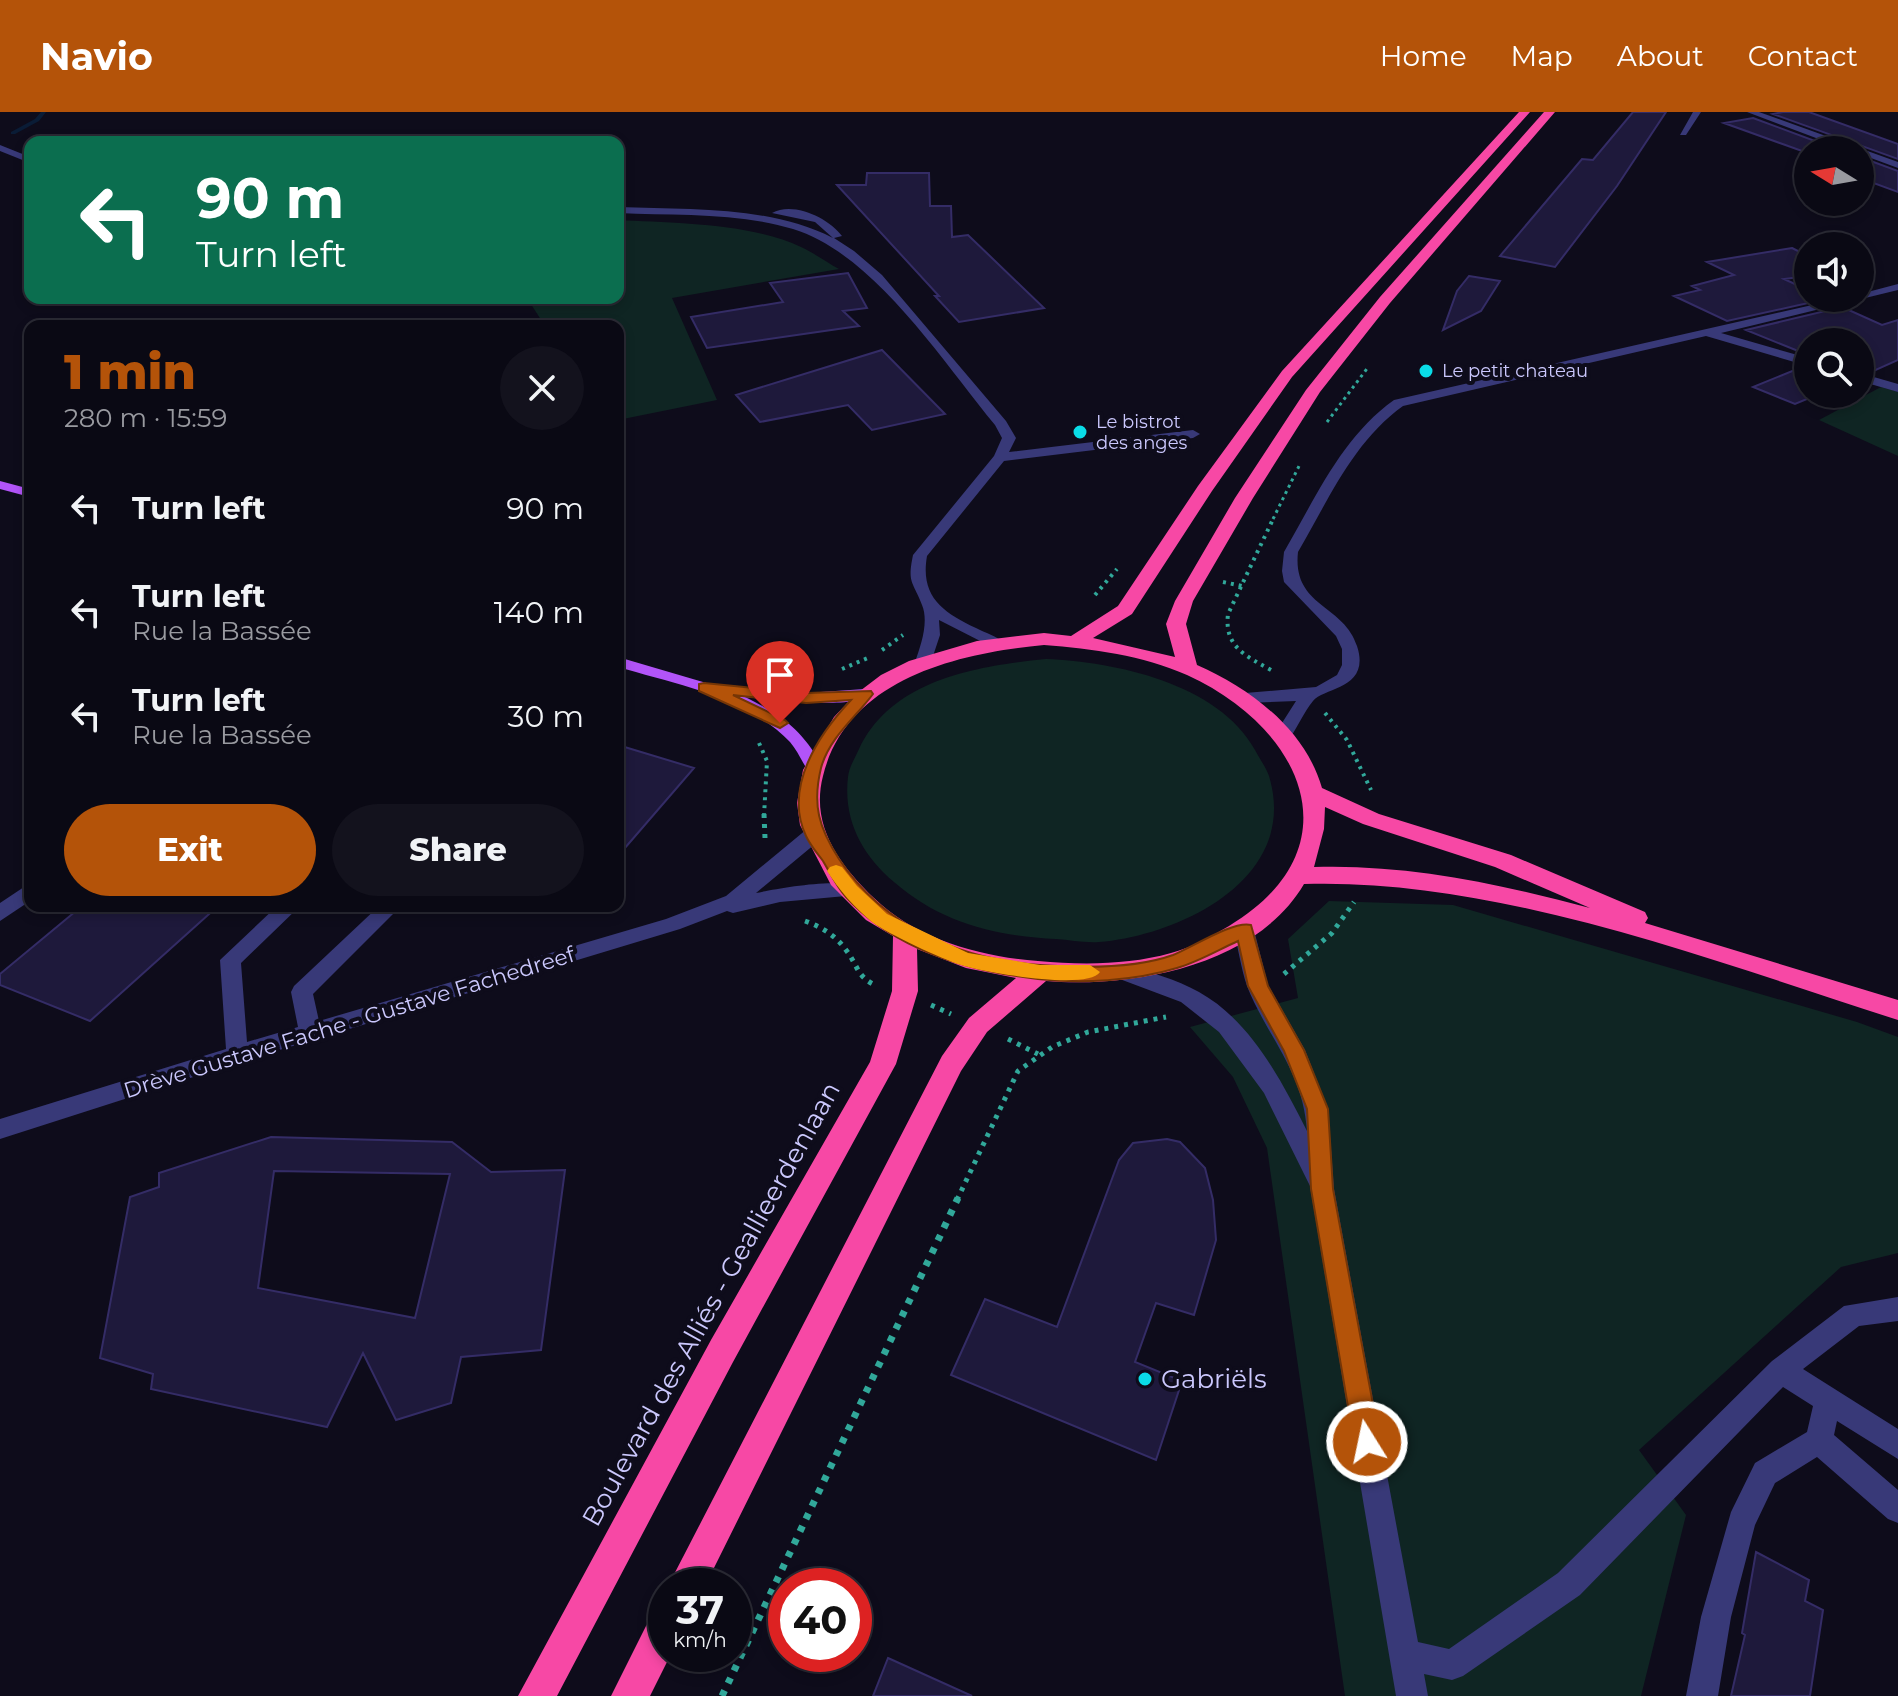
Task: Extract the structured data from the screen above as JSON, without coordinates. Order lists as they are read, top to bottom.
{
  "streets": {
    "highway": ["Boulevard des Alliés - Geallieerdenlaan"],
    "street": ["Drève Gustave Fache - Gustave Fachedreef"]
  },
  "places": ["Le petit chateau", "Le bistrot des anges", "Gabriëls"],
  "north": "left",
  "page": {
    "header": "Navio",
    "nav": [
      "Home",
      "Map",
      "About",
      "Contact"
    ],
    "turn": ["90 m", "Turn left"],
    "heading": ["1 min", "280 m · 15:59"],
    "list": [
      {
        "name": "Turn left",
        "value": "90 m"
      },
      {
        "name": "Turn left",
        "note": "Rue la Bassée",
        "value": "140 m"
      },
      {
        "name": "Turn left",
        "note": "Rue la Bassée",
        "value": "30 m"
      }
    ],
    "buttons": ["Exit", "Share"],
    "speed": "37 km/h",
    "limit": "40"
  }
}
